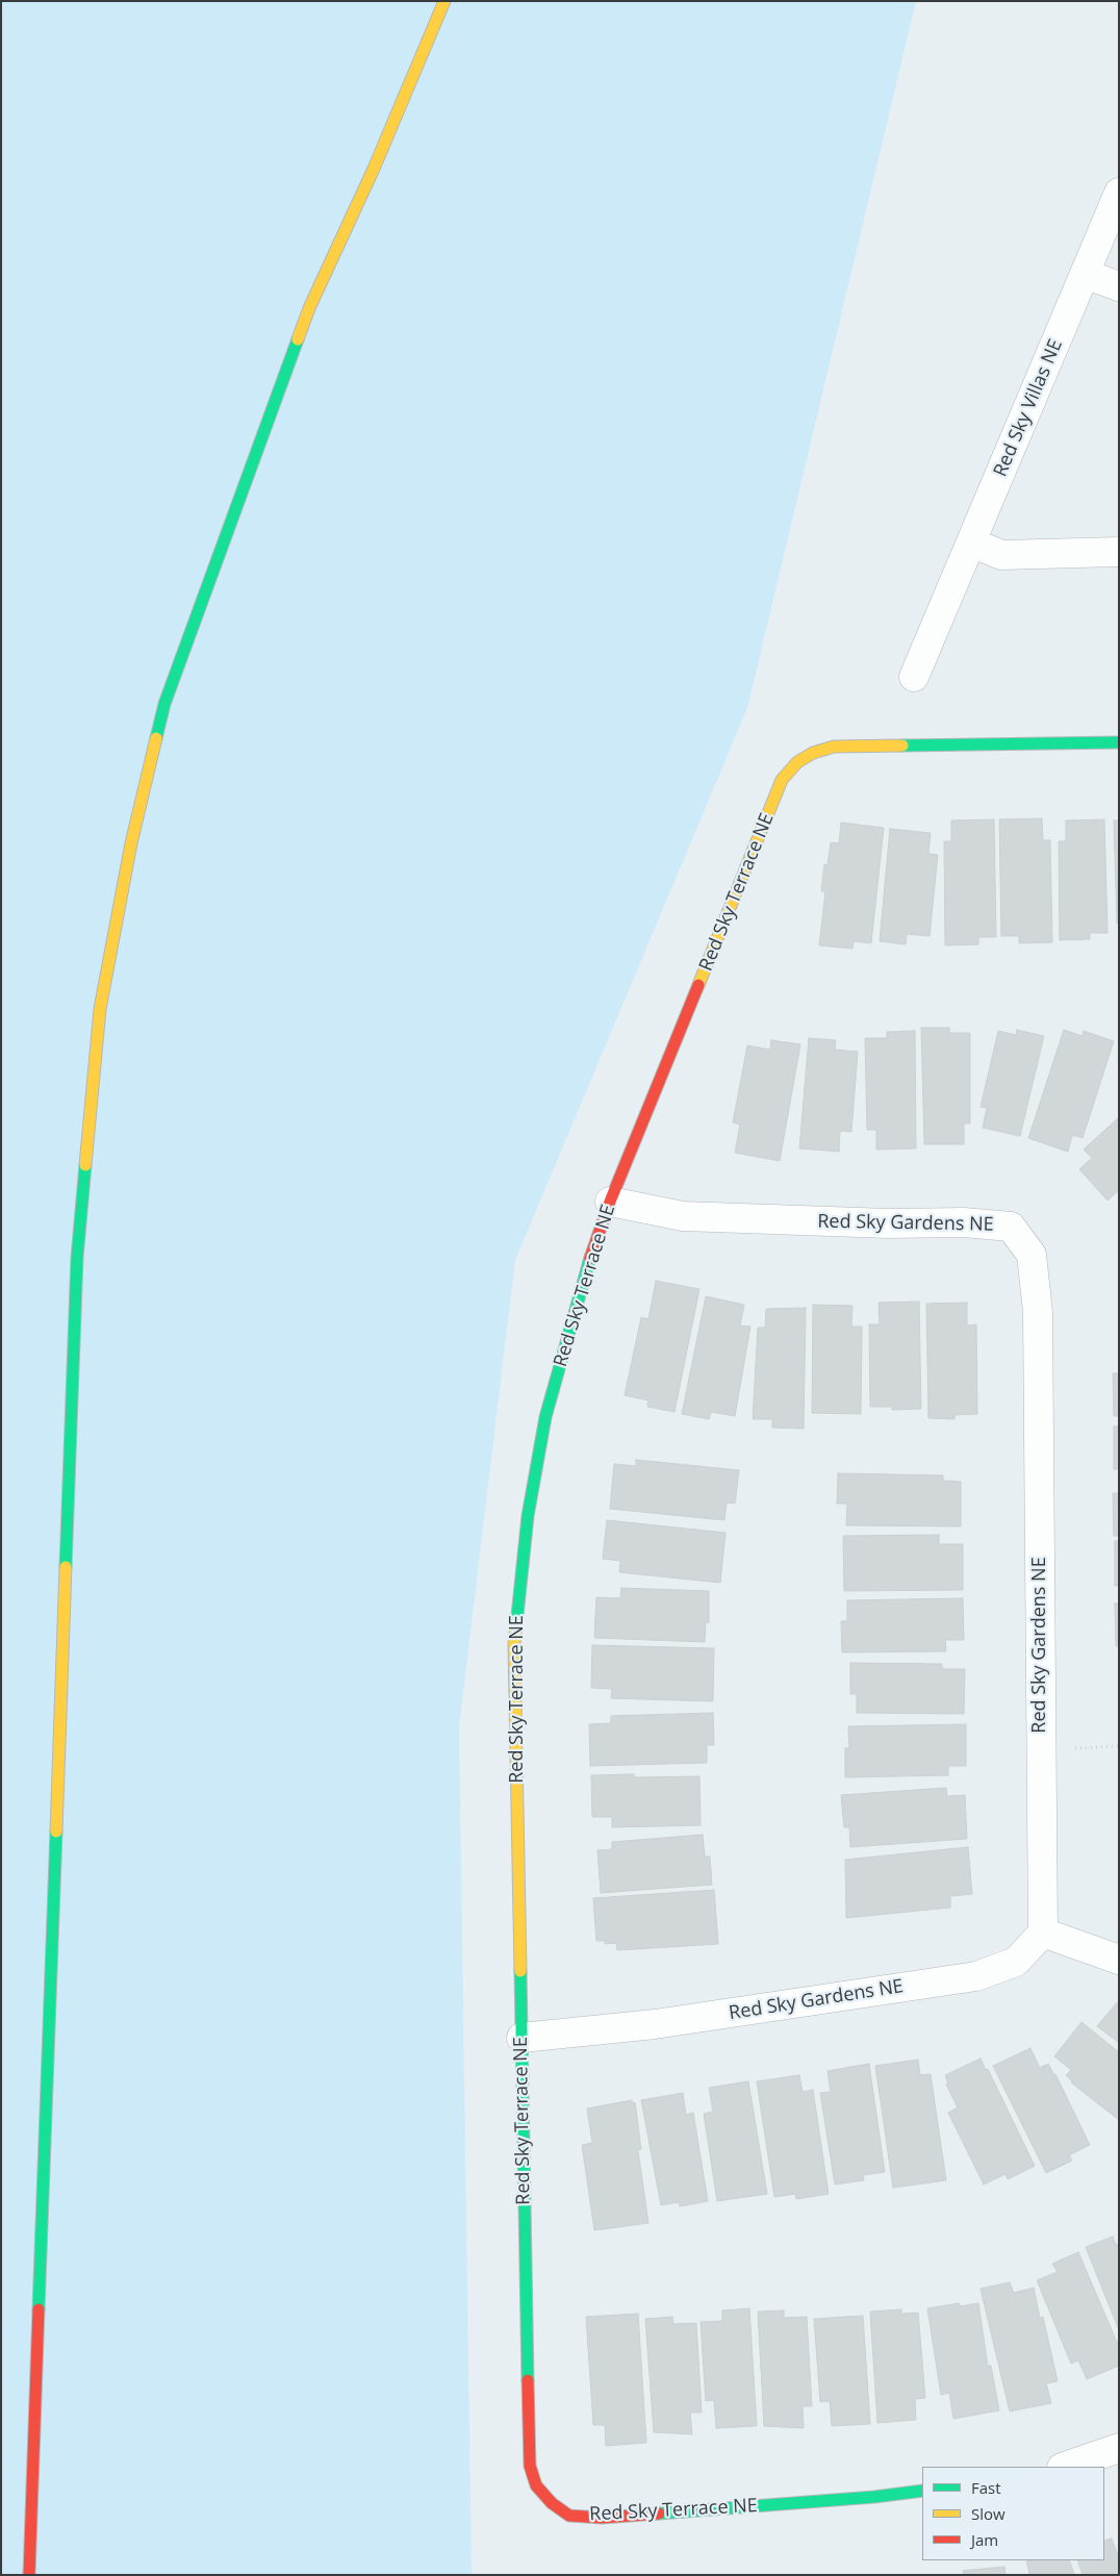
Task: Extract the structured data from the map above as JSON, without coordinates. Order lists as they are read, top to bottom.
{
  "streets": {
    "main road": ["Red Sky Terrace NE"],
    "street": ["Red Sky Villas NE", "Red Sky Gardens NE"]
  },
  "crossings": [
    ["Red Sky Terrace NE", "Red Sky Gardens NE"]
  ],
  "legend": ["Fast", "Slow", "Jam"]
}
